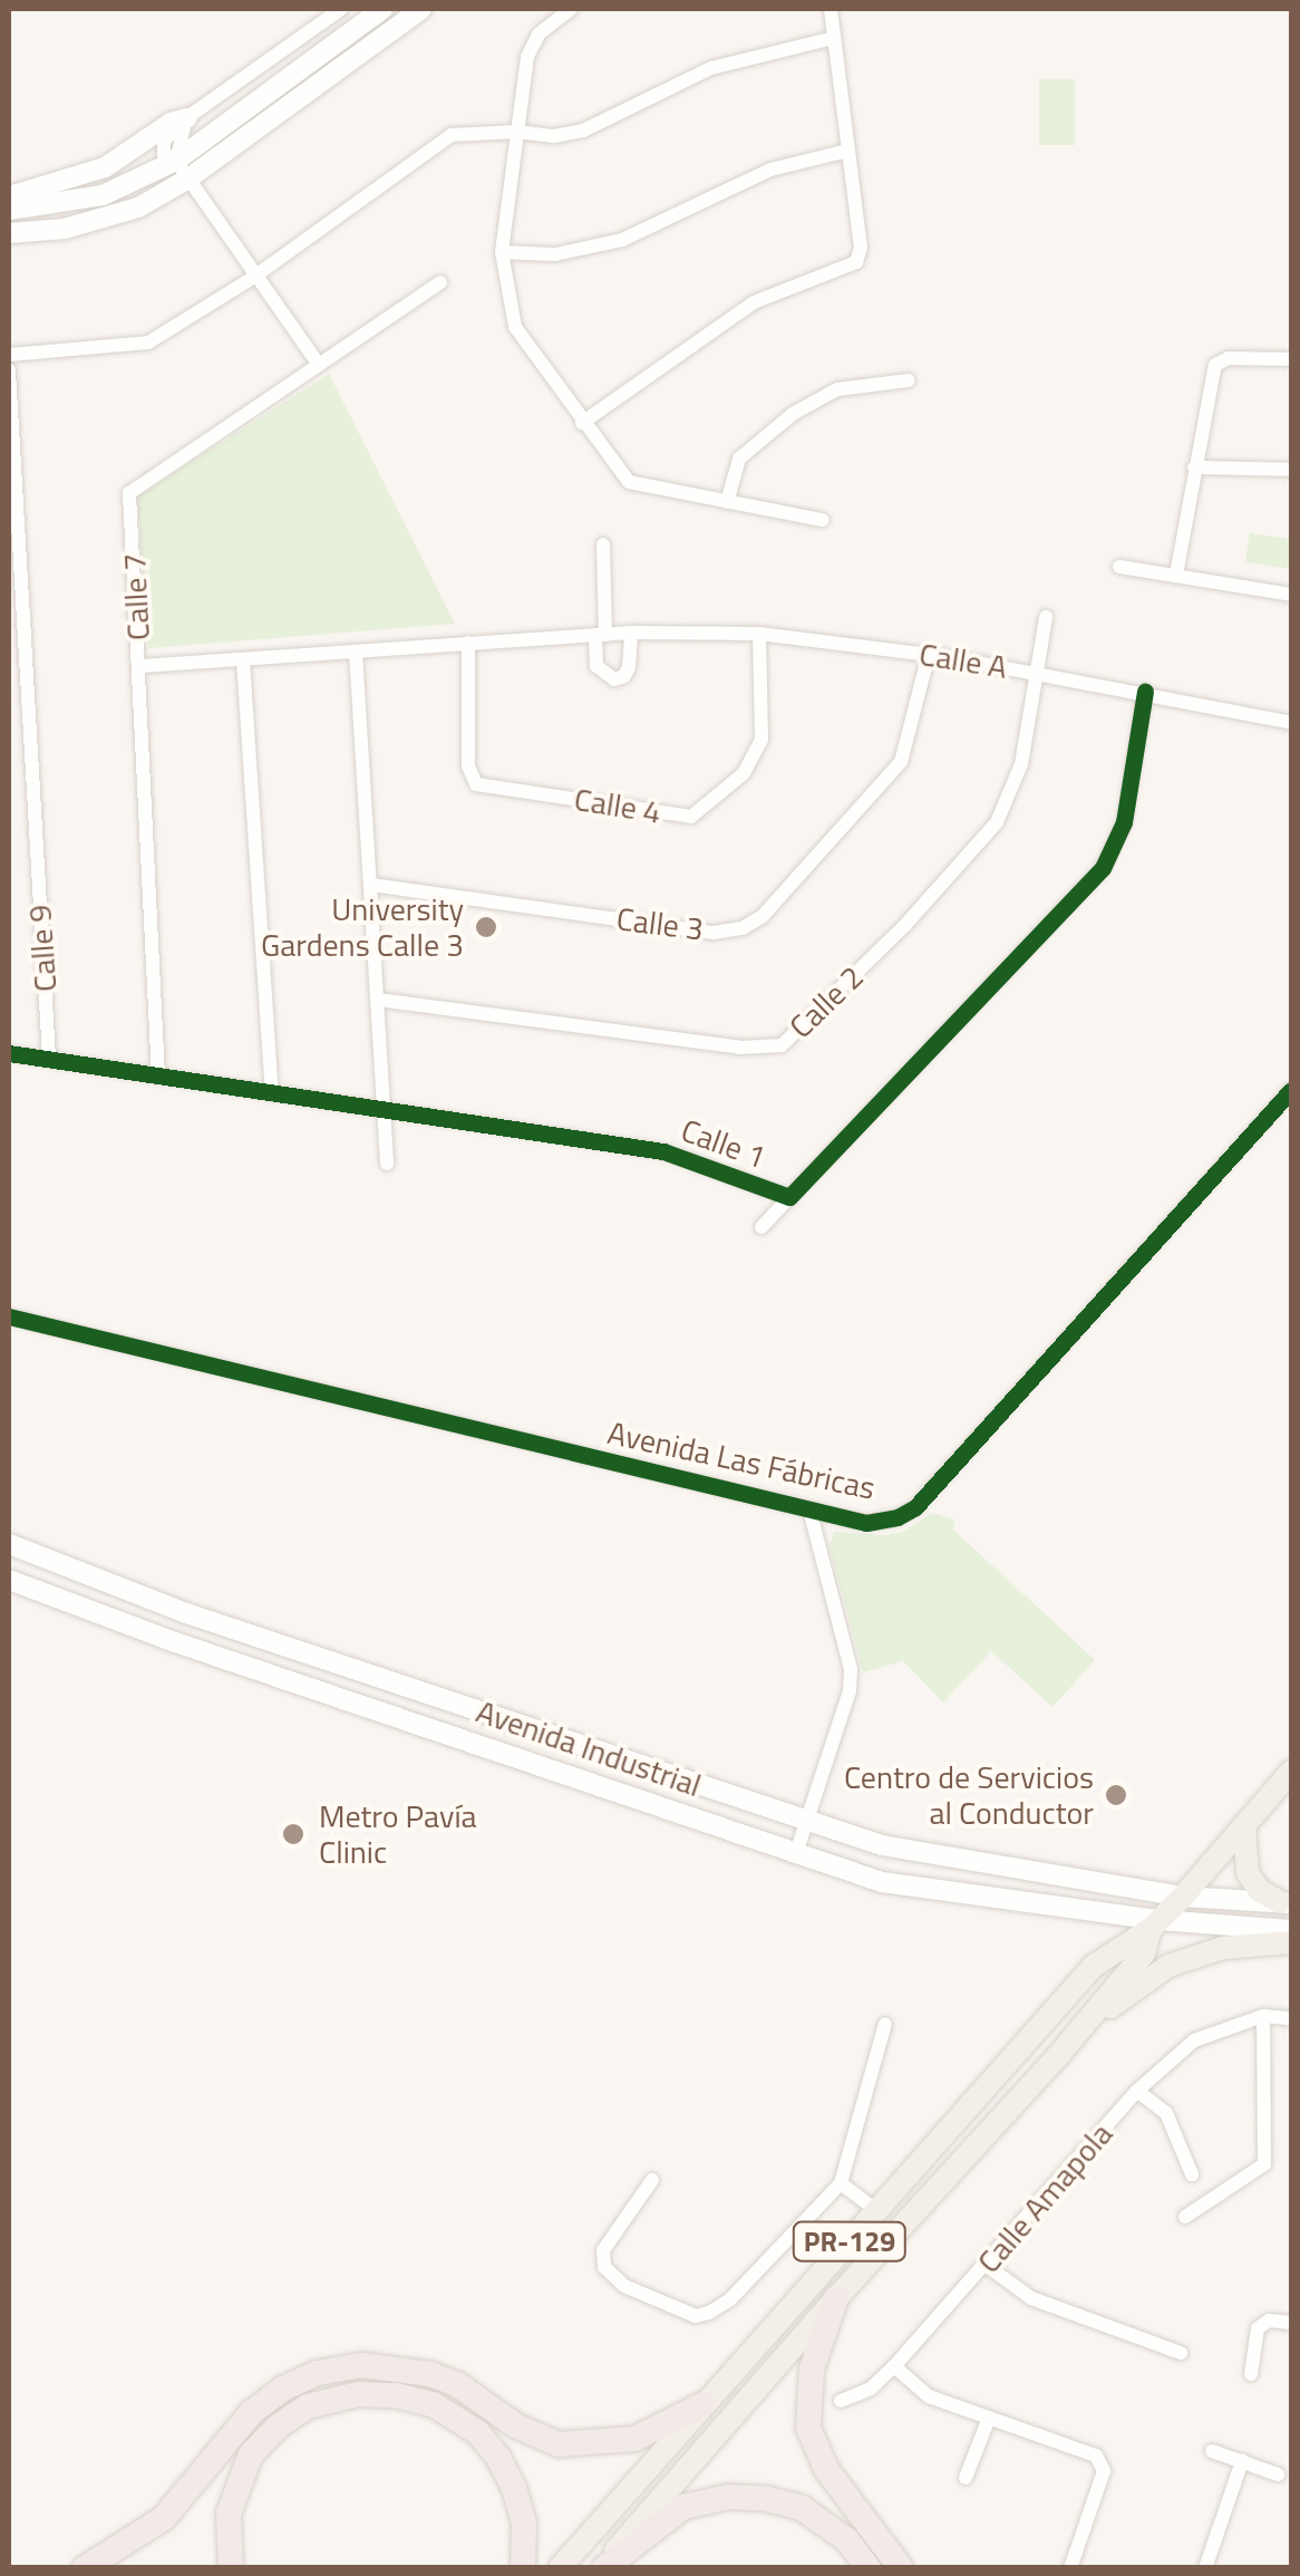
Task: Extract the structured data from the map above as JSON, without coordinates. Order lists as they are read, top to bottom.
{
  "streets": {
    "main road": ["PR-129"],
    "street": [
      "Calle 7",
      "Calle A",
      "Calle 4",
      "Calle 3",
      "Calle 9",
      "Calle 2",
      "Calle 1",
      "Avenida Las Fábricas",
      "Avenida Industrial",
      "Calle Amapola"
    ]
  },
  "crossings": [
    ["Calle 7", "Calle A"],
    ["Calle 7", "Calle 1"],
    ["Calle A", "Calle 4"],
    ["Calle A", "Calle 3"],
    ["Calle A", "Calle 2"],
    ["Calle A", "Calle 1"],
    ["Calle 9", "Calle 1"],
    ["Avenida Industrial", "PR-129"]
  ],
  "places": ["University Gardens Calle 3", "Centro de Servicios al Conductor", "Metro Pavía Clinic"]
}
